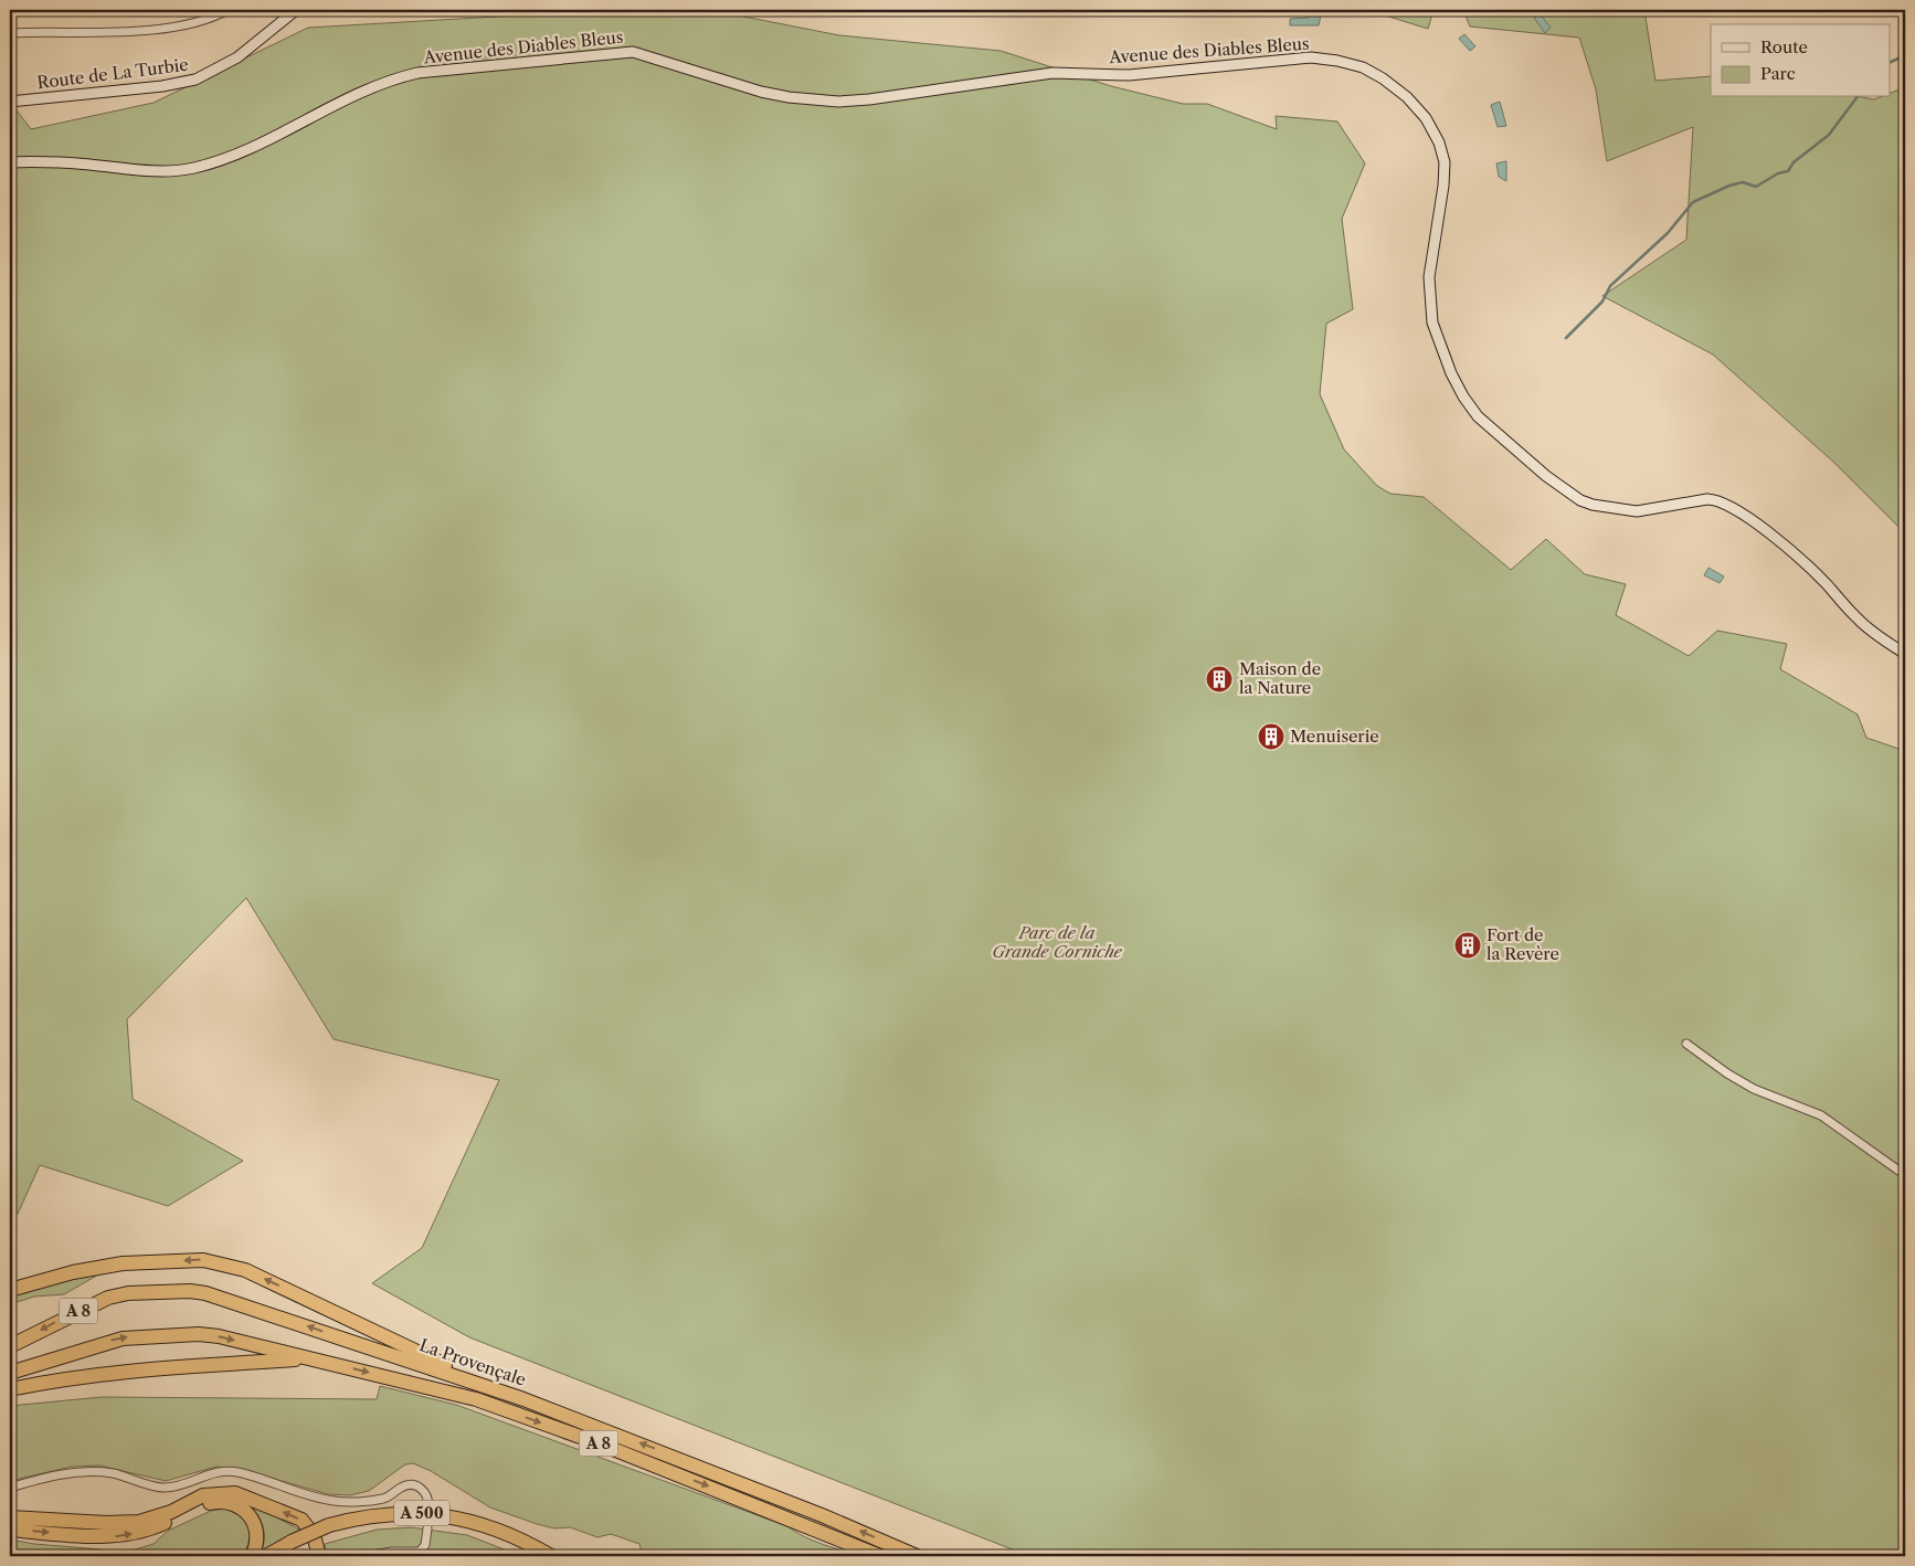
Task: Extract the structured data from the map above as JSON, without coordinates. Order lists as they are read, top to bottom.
{
  "streets": {
    "highway": ["A 8", "La Provençale", "A 500"],
    "main road": ["Avenue des Diables Bleus", "Route de La Turbie"]
  },
  "parks": ["Parc de la Grande Corniche"],
  "places": {
    "building": ["Maison de la Nature", "Menuiserie", "Fort de la Revère"]
  },
  "legend": ["Route", "Parc"]
}
